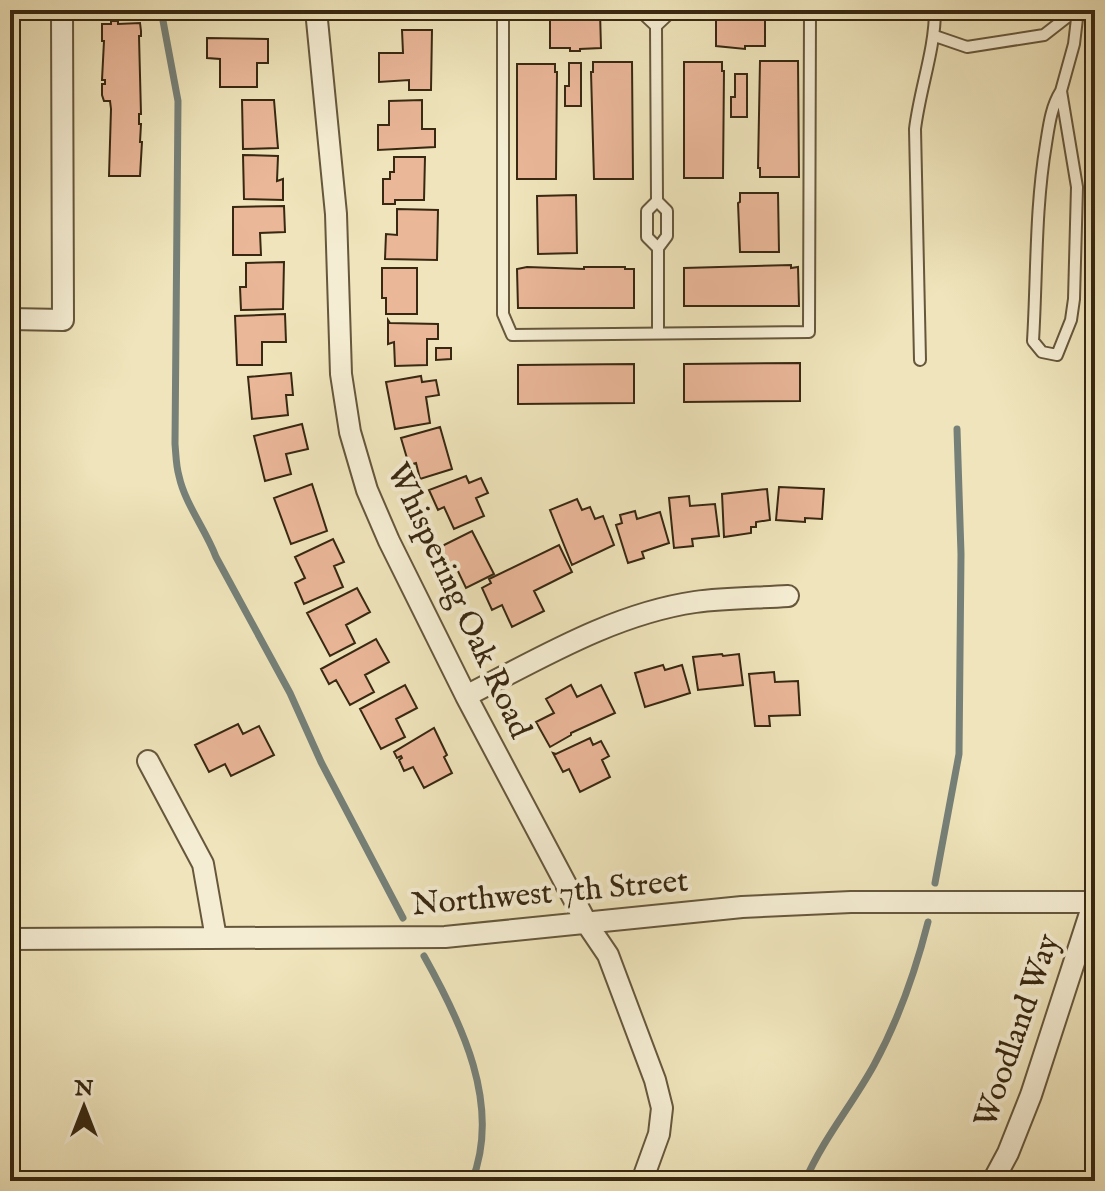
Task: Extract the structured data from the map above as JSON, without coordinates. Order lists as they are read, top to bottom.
{
  "streets": {
    "street": ["Whispering Oak Road", "Northwest 7th Street", "Woodland Way"]
  },
  "crossings": [
    ["Whispering Oak Road", "Northwest 7th Street"],
    ["Northwest 7th Street", "Woodland Way"]
  ],
  "north": "top"
}
